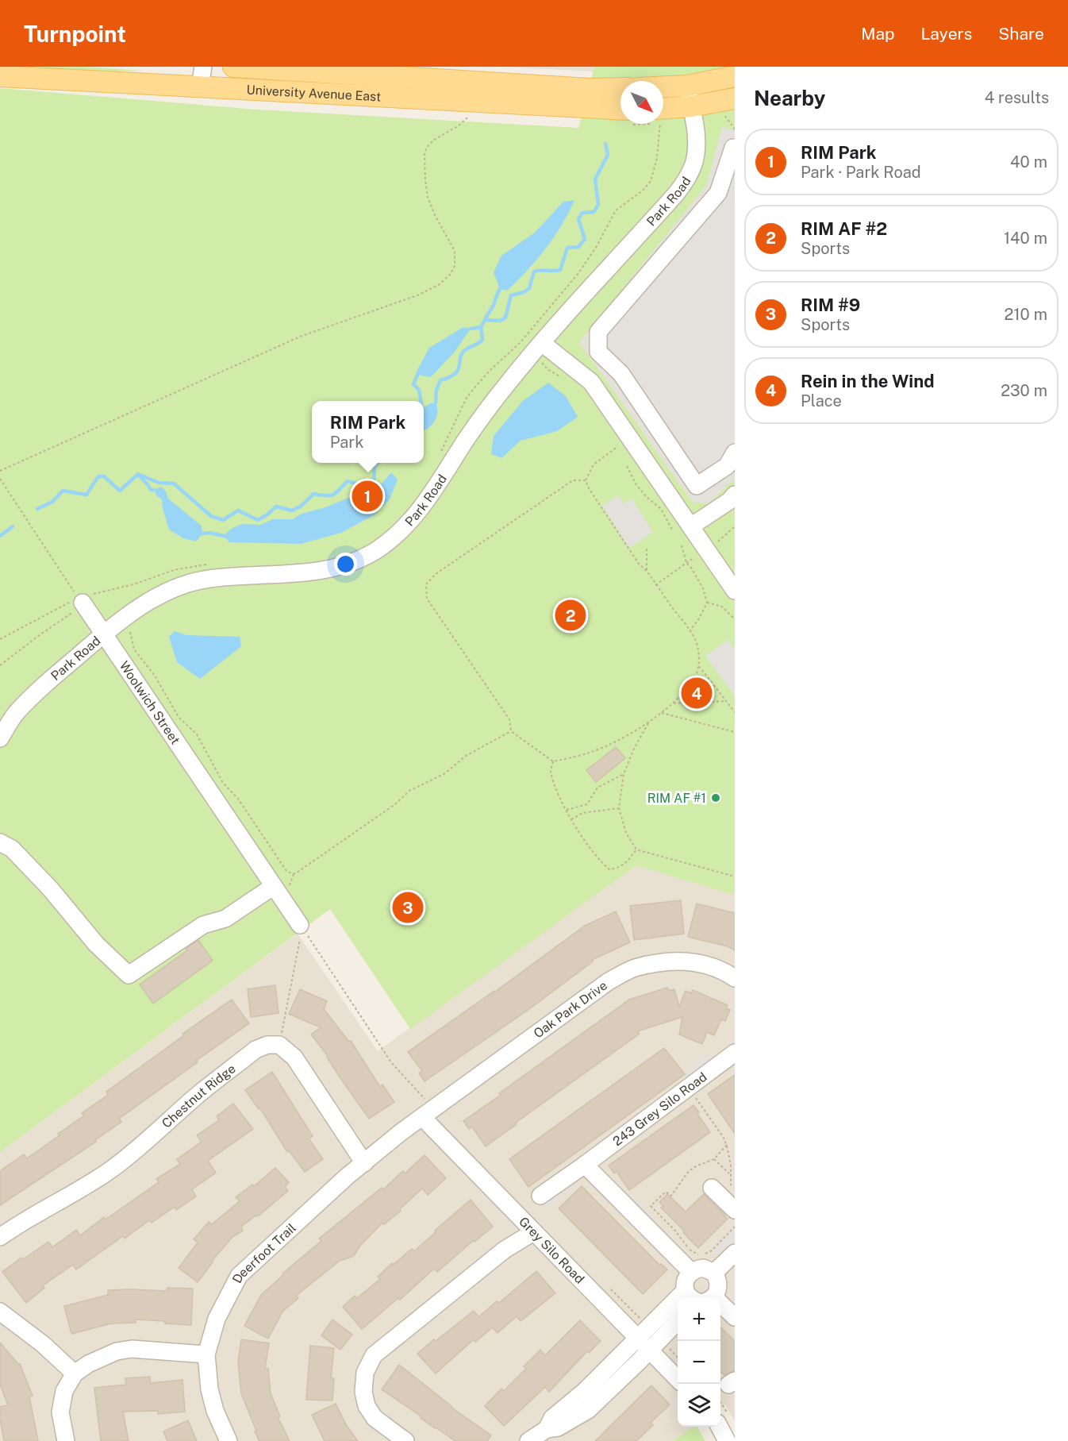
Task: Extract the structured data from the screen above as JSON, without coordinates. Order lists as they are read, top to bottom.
{
  "streets": {
    "main road": ["University Avenue East"],
    "street": [
      "Park Road",
      "Woolwich Street",
      "Oak Park Drive",
      "Chestnut Ridge",
      "243 Grey Silo Road",
      "Grey Silo Road",
      "Deerfoot Trail"
    ]
  },
  "crossings": [
    ["Park Road", "Woolwich Street"],
    ["Oak Park Drive", "Grey Silo Road"],
    ["Oak Park Drive", "Deerfoot Trail"],
    ["Grey Silo Road", "Deerfoot Trail"]
  ],
  "places": ["RIM AF #1"],
  "north": "bottom right",
  "page": {
    "header": "Turnpoint",
    "nav": ["Map", "Layers", "Share"],
    "heading": ["Nearby", "4 results"],
    "list": [
      {
        "mark": "1",
        "name": "RIM Park",
        "note": "Park · Park Road",
        "value": "40 m"
      },
      {
        "mark": "2",
        "name": "RIM AF #2",
        "note": "Sports",
        "value": "140 m"
      },
      {
        "mark": "3",
        "name": "RIM #9",
        "note": "Sports",
        "value": "210 m"
      },
      {
        "mark": "4",
        "name": "Rein in the Wind",
        "note": "Place",
        "value": "230 m"
      }
    ],
    "popup": ["RIM Park", "Park"],
    "pins": [
      "1",
      "2",
      "4",
      "3"
    ],
    "map_buttons": ["+", "−"]
  }
}
